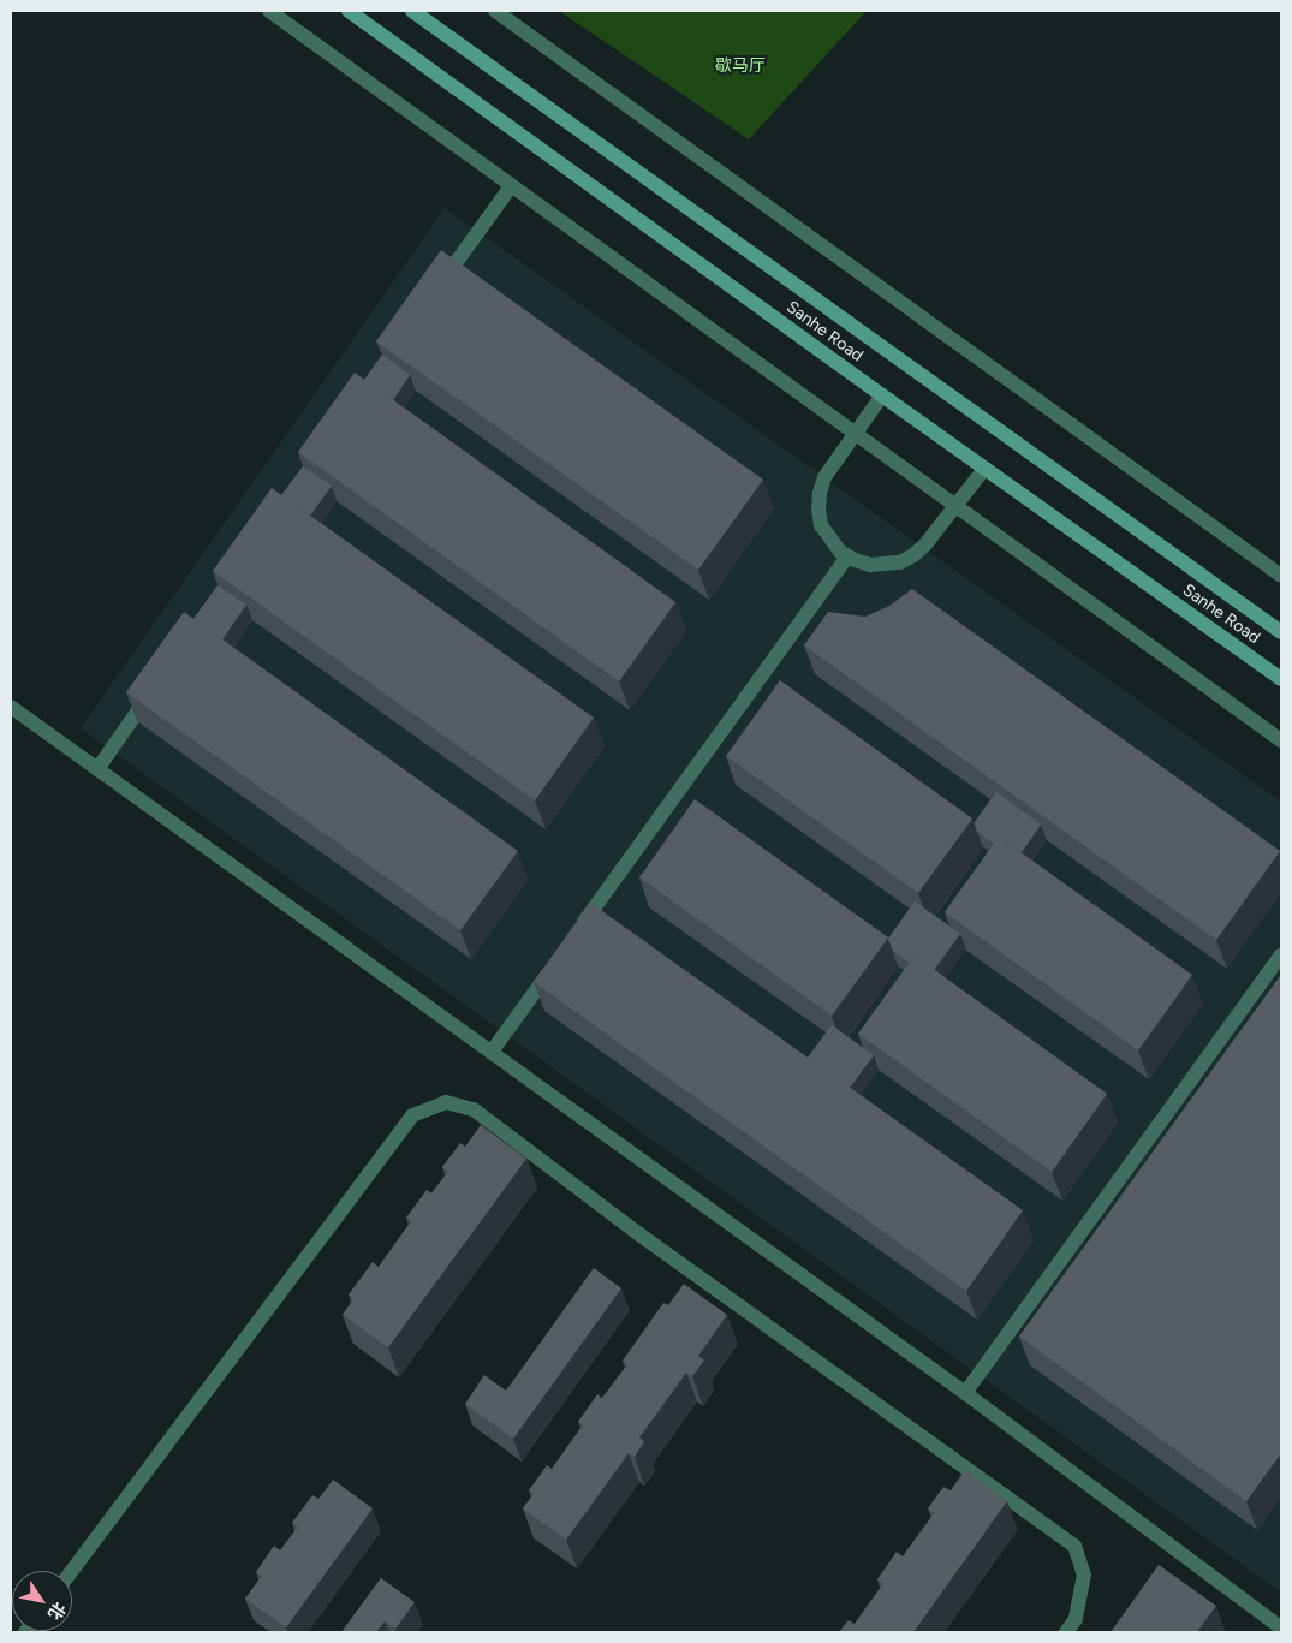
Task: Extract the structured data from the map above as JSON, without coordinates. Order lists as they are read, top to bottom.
{
  "streets": {
    "main road": ["Sanhe Road"]
  },
  "parks": ["歇马厅"],
  "north": "bottom right"
}
